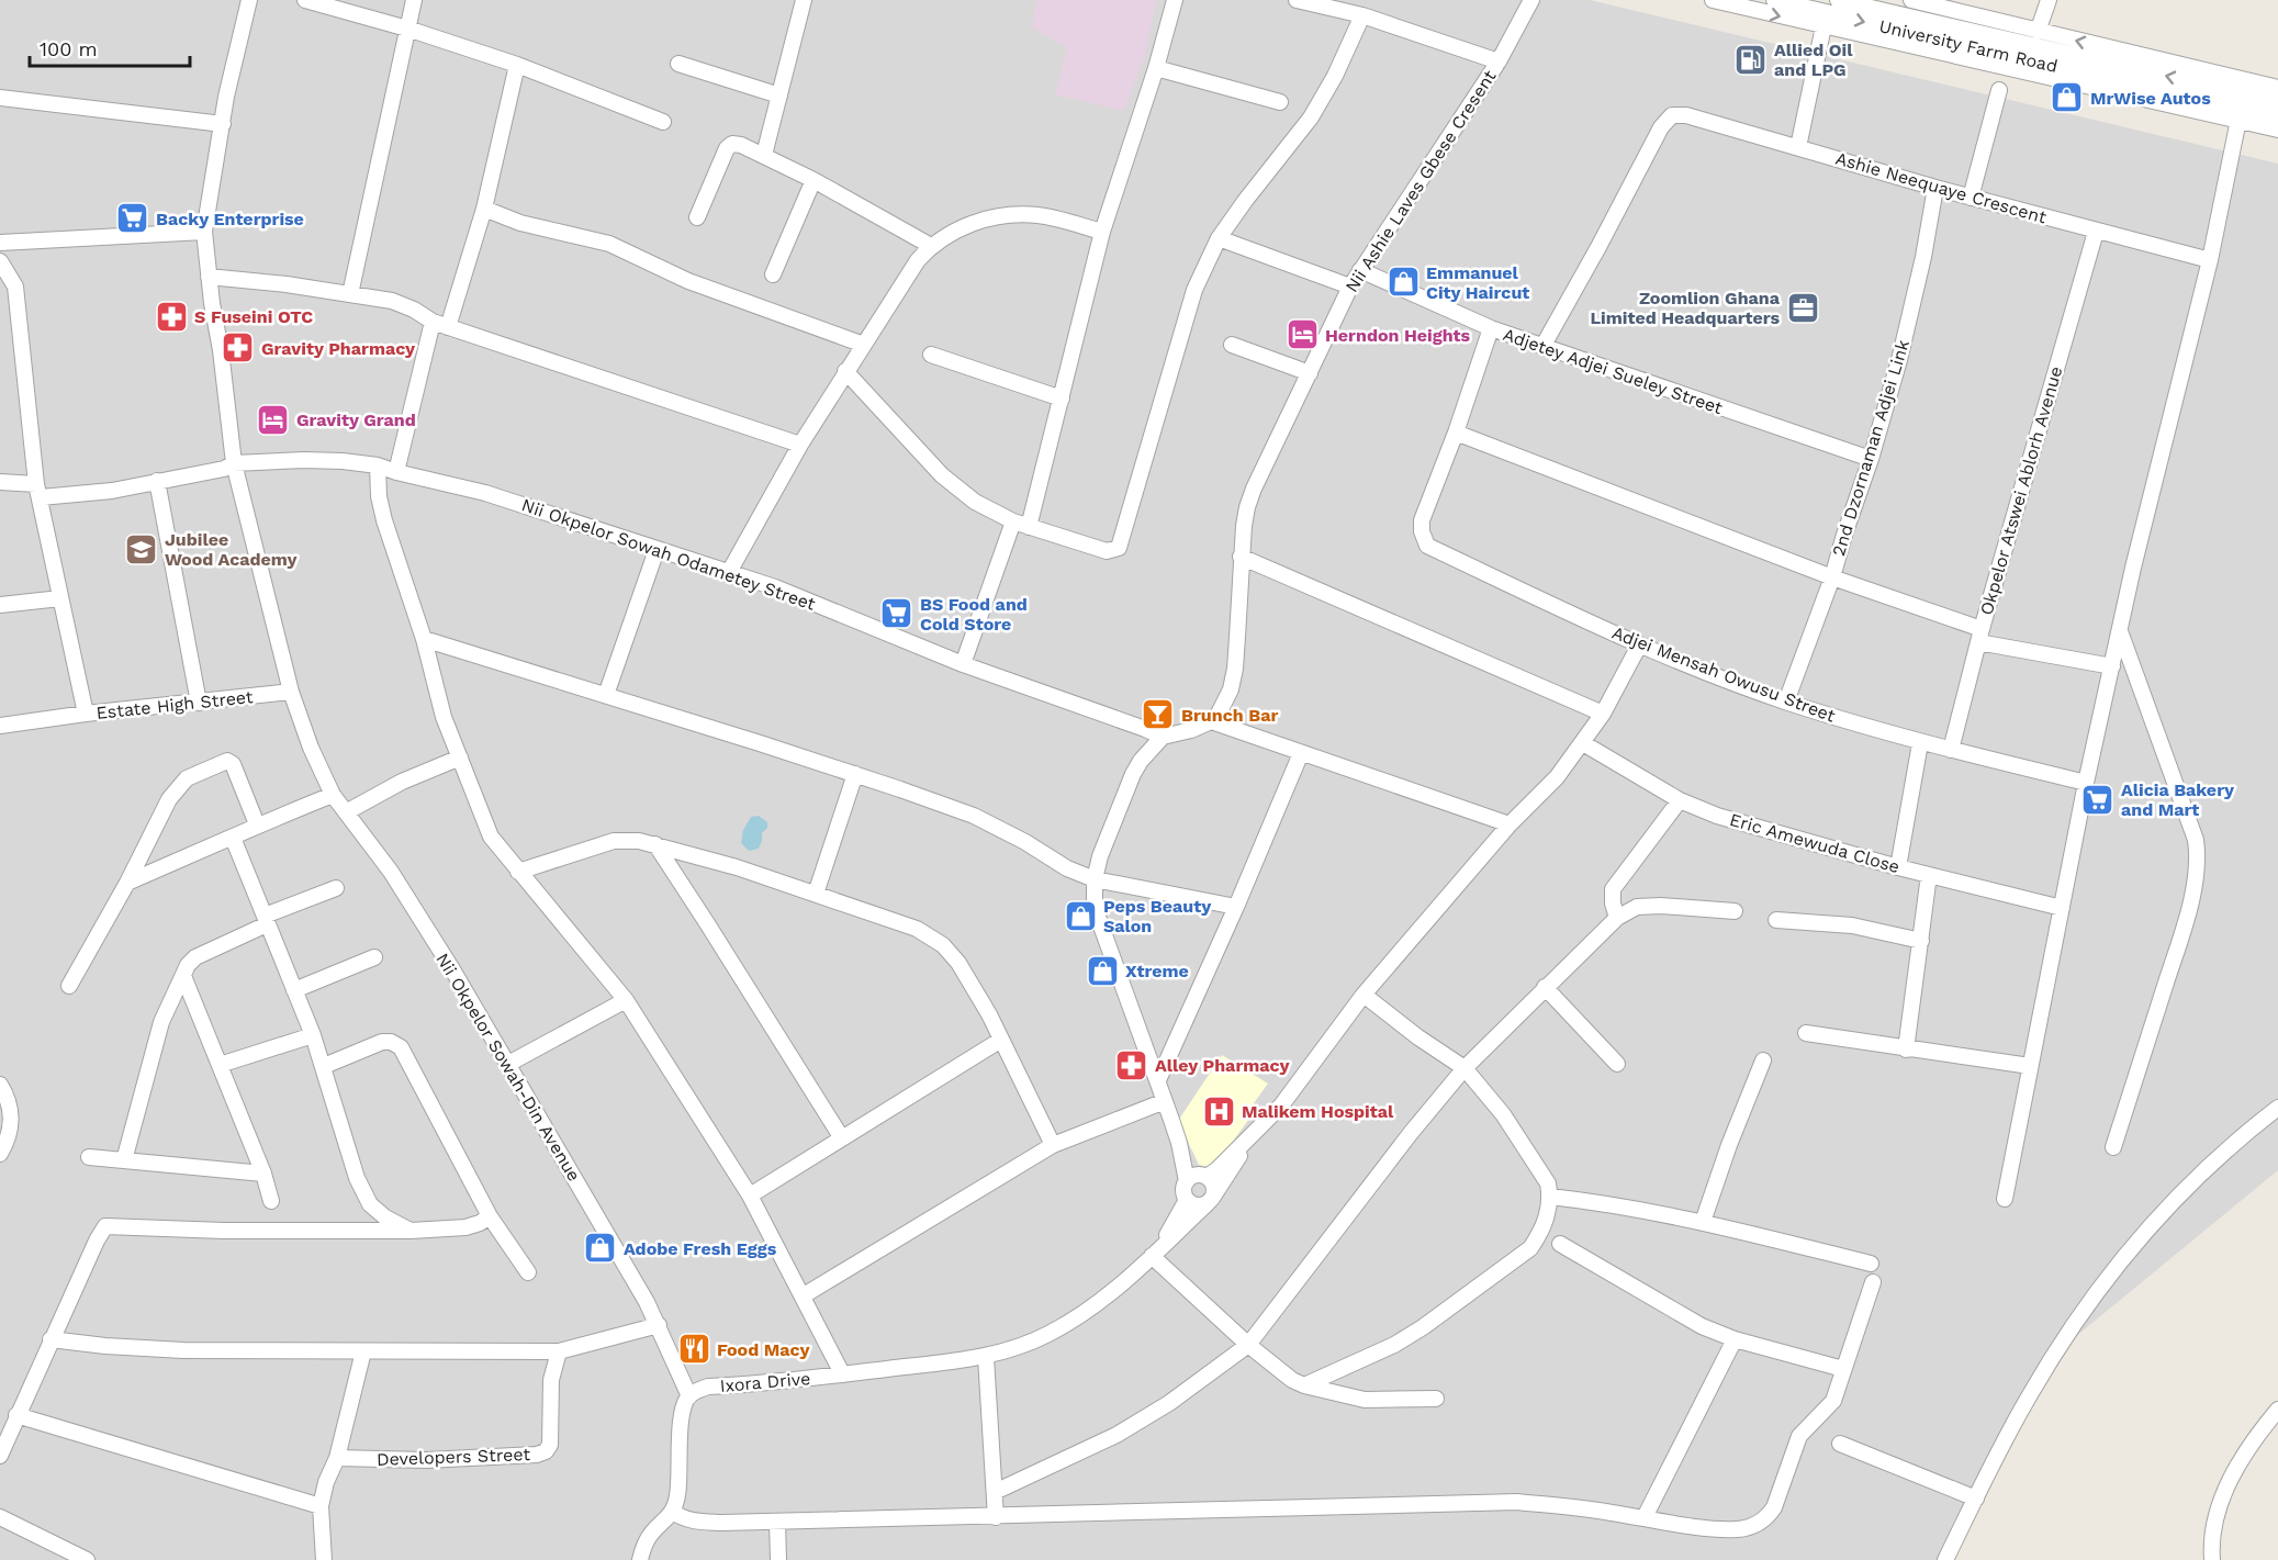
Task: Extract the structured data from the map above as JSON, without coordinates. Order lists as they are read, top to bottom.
{
  "streets": {
    "street": [
      "University Farm Road",
      "Nii Ashie Laves Gbese Cresent",
      "Ashie Neequaye Crescent",
      "Adjetey Adjei Sueley Street",
      "2nd Dzornaman Adjei Link",
      "Okpelor Atswei Ablorh Avenue",
      "Nii Okpelor Sowah Odametey Street",
      "Adjei Mensah Owusu Street",
      "Estate High Street",
      "Eric Amewuda Close",
      "Nii Okpelor Sowah-Din Avenue",
      "Ixora Drive",
      "Developers Street"
    ]
  },
  "crossings": [
    ["Nii Ashie Laves Gbese Cresent", "Adjetey Adjei Sueley Street"],
    ["Ashie Neequaye Crescent", "Adjetey Adjei Sueley Street"],
    ["Ashie Neequaye Crescent", "2nd Dzornaman Adjei Link"],
    ["Ashie Neequaye Crescent", "Okpelor Atswei Ablorh Avenue"],
    ["Adjetey Adjei Sueley Street", "2nd Dzornaman Adjei Link"],
    ["2nd Dzornaman Adjei Link", "Adjei Mensah Owusu Street"],
    ["Okpelor Atswei Ablorh Avenue", "Adjei Mensah Owusu Street"],
    ["Estate High Street", "Nii Okpelor Sowah-Din Avenue"],
    ["Nii Okpelor Sowah-Din Avenue", "Ixora Drive"]
  ],
  "places": {
    "fuel station": ["Allied Oil and LPG"],
    "shop": [
      "MrWise Autos",
      "Emmanuel City Haircut",
      "Peps Beauty Salon",
      "Xtreme",
      "Adobe Fresh Eggs"
    ],
    "supermarket": ["Backy Enterprise", "BS Food and Cold Store", "Alicia Bakery and Mart"],
    "office": ["Zoomlion Ghana Limited Headquarters"],
    "pharmacy": ["S Fuseini OTC", "Gravity Pharmacy", "Alley Pharmacy"],
    "hotel": ["Herndon Heights", "Gravity Grand"],
    "school or university": ["Jubilee Wood Academy"],
    "bar": ["Brunch Bar"],
    "hospital": ["Malikem Hospital"],
    "restaurant": ["Food Macy"]
  },
  "scale_bar": "100 m"
}
